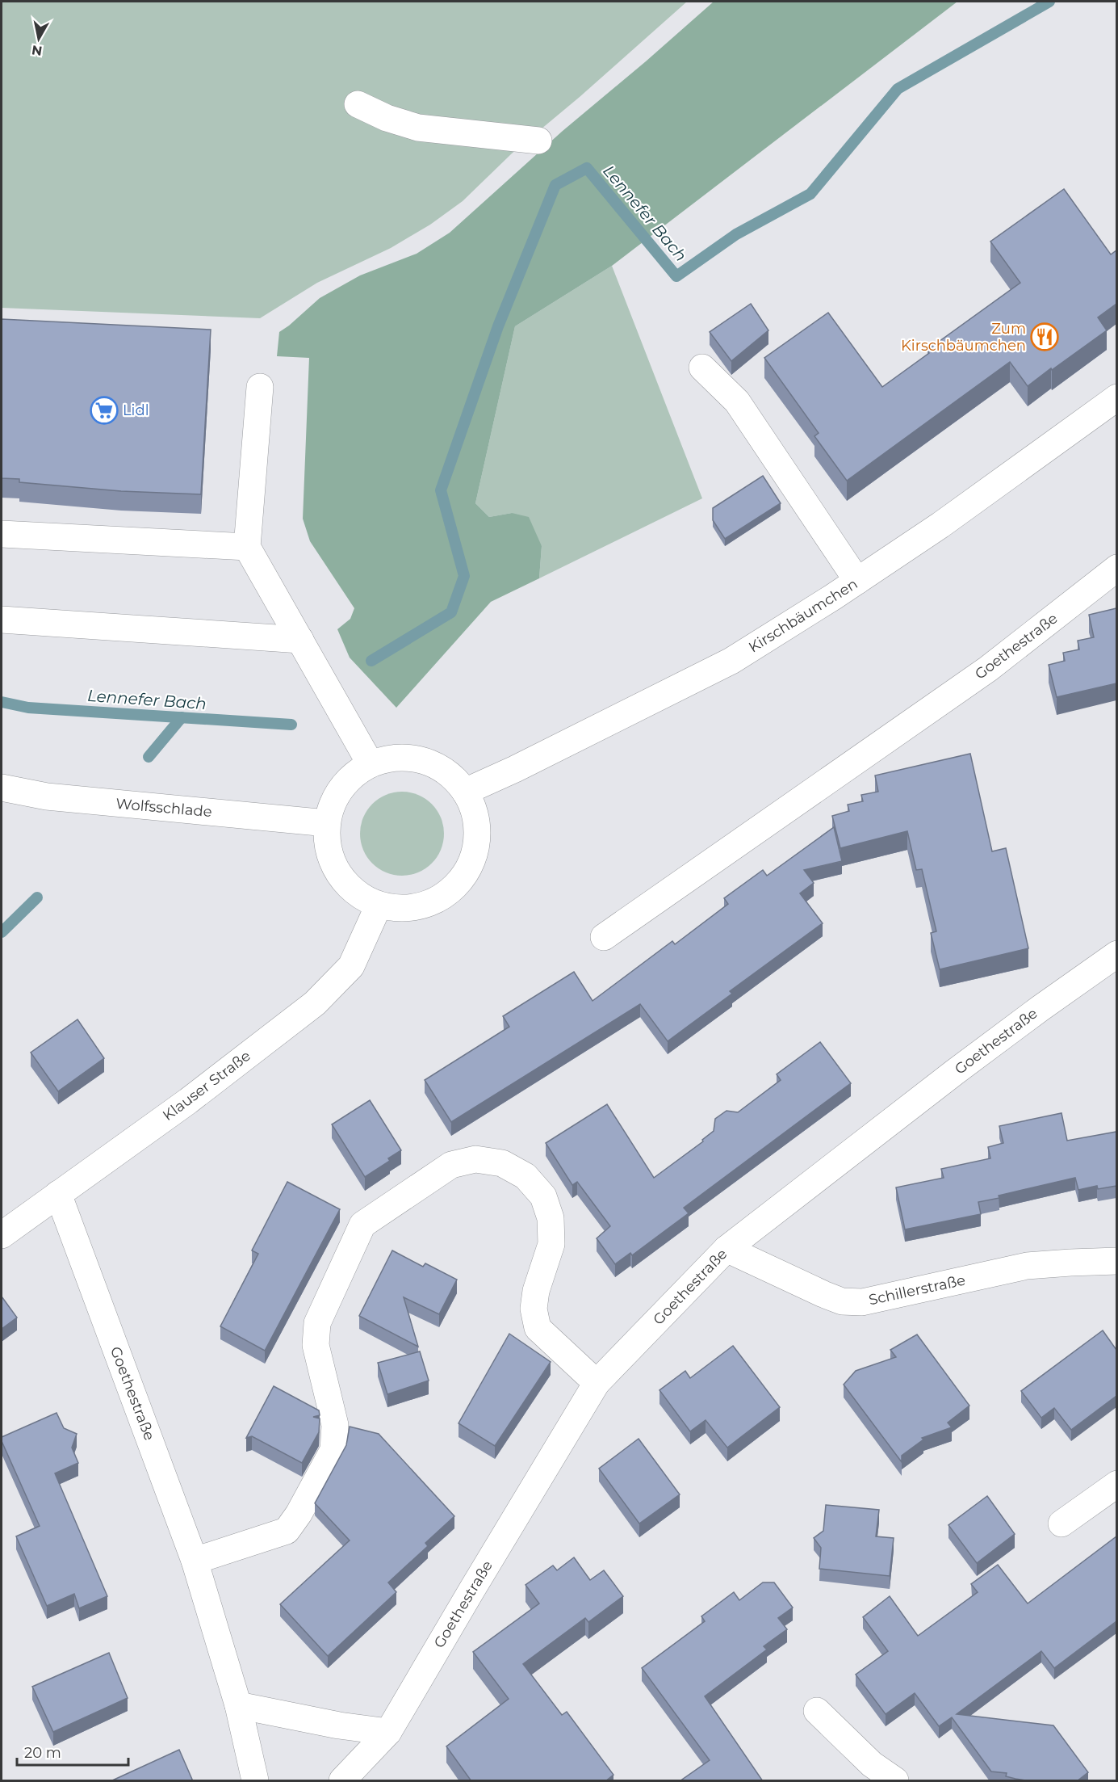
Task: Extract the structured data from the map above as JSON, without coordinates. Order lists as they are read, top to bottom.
{
  "streets": {
    "street": [
      "Kirschbäumchen",
      "Goethestraße",
      "Wolfsschlade",
      "Klauser Straße",
      "Schillerstraße"
    ]
  },
  "crossings": [
    ["Kirschbäumchen", "Wolfsschlade"],
    ["Kirschbäumchen", "Klauser Straße"],
    ["Goethestraße", "Klauser Straße"],
    ["Goethestraße", "Schillerstraße"],
    ["Wolfsschlade", "Klauser Straße"]
  ],
  "water": ["Lennefer Bach"],
  "places": {
    "restaurant": ["Zum Kirschbäumchen"],
    "supermarket": ["Lidl"]
  },
  "scale_bar": "20 m",
  "north": "bottom"
}
